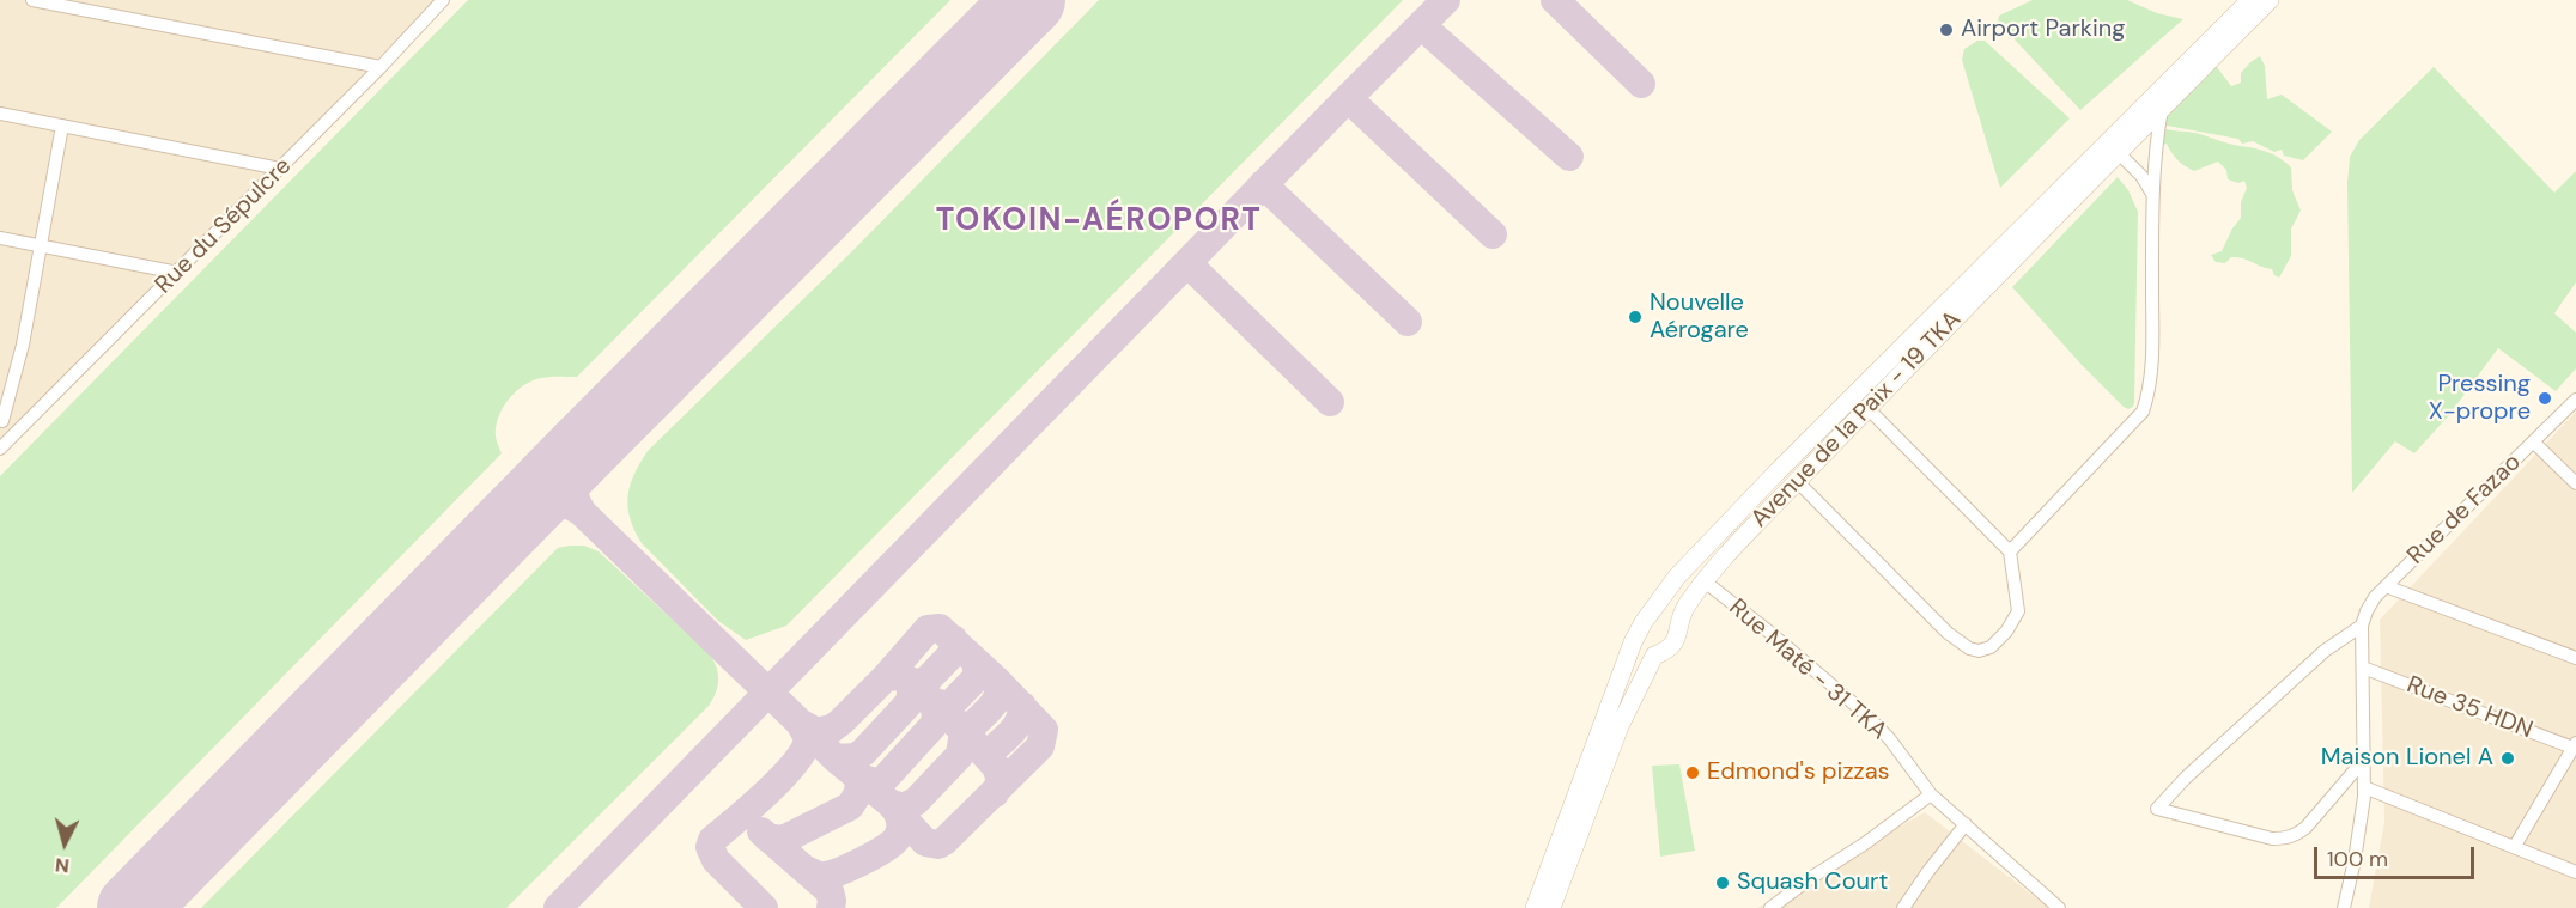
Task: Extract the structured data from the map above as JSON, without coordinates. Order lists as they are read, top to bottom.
{
  "streets": {
    "main road": ["Avenue de la Paix - 19 TKA"],
    "street": [
      "Rue du Sépulcre",
      "Rue de Fazao",
      "Rue Maté - 31 TKA",
      "Rue 35 HDN"
    ]
  },
  "crossings": [
    ["Avenue de la Paix - 19 TKA", "Rue Maté - 31 TKA"]
  ],
  "districts": ["TOKOIN-AÉROPORT"],
  "places": [
    "Airport Parking",
    "Nouvelle Aérogare",
    "Pressing X-propre",
    "Maison Lionel A",
    "Edmond's pizzas",
    "Squash Court"
  ],
  "scale_bar": "100 m",
  "north": "bottom"
}
